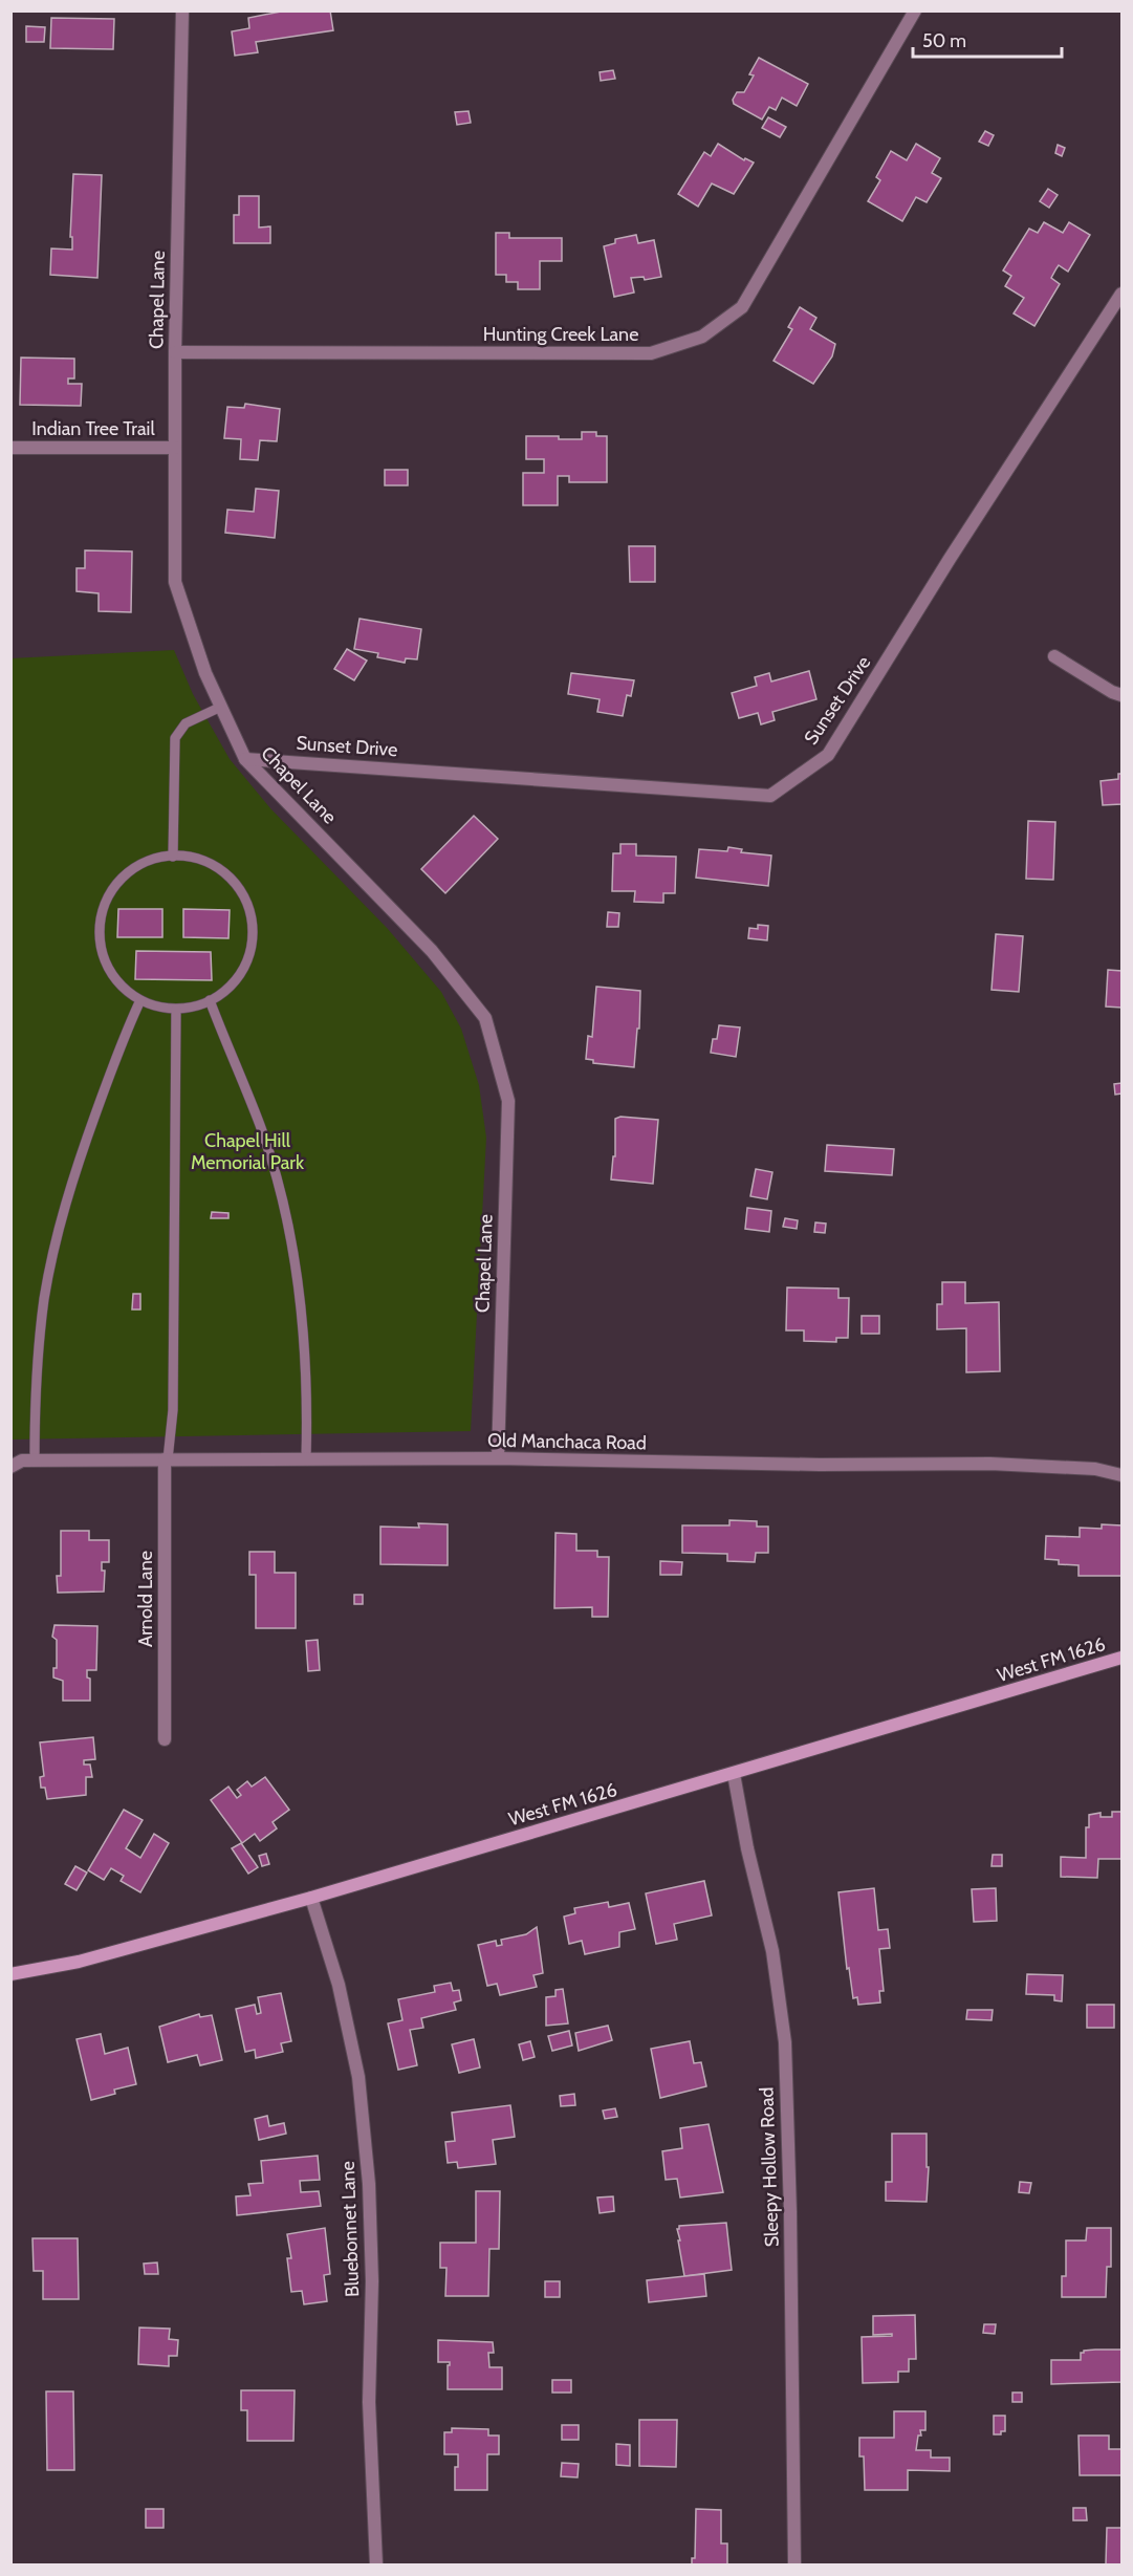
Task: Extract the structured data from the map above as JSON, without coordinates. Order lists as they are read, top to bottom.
{
  "streets": {
    "main road": ["West FM 1626"],
    "street": [
      "Chapel Lane",
      "Hunting Creek Lane",
      "Indian Tree Trail",
      "Sunset Drive",
      "Old Manchaca Road",
      "Arnold Lane",
      "Sleepy Hollow Road",
      "Bluebonnet Lane"
    ]
  },
  "crossings": [
    ["Chapel Lane", "Hunting Creek Lane"],
    ["Chapel Lane", "Indian Tree Trail"],
    ["Chapel Lane", "Sunset Drive"],
    ["Chapel Lane", "Old Manchaca Road"],
    ["Old Manchaca Road", "Arnold Lane"],
    ["West FM 1626", "Sleepy Hollow Road"],
    ["West FM 1626", "Bluebonnet Lane"]
  ],
  "parks": ["Chapel Hill Memorial Park"],
  "scale_bar": "50 m"
}
